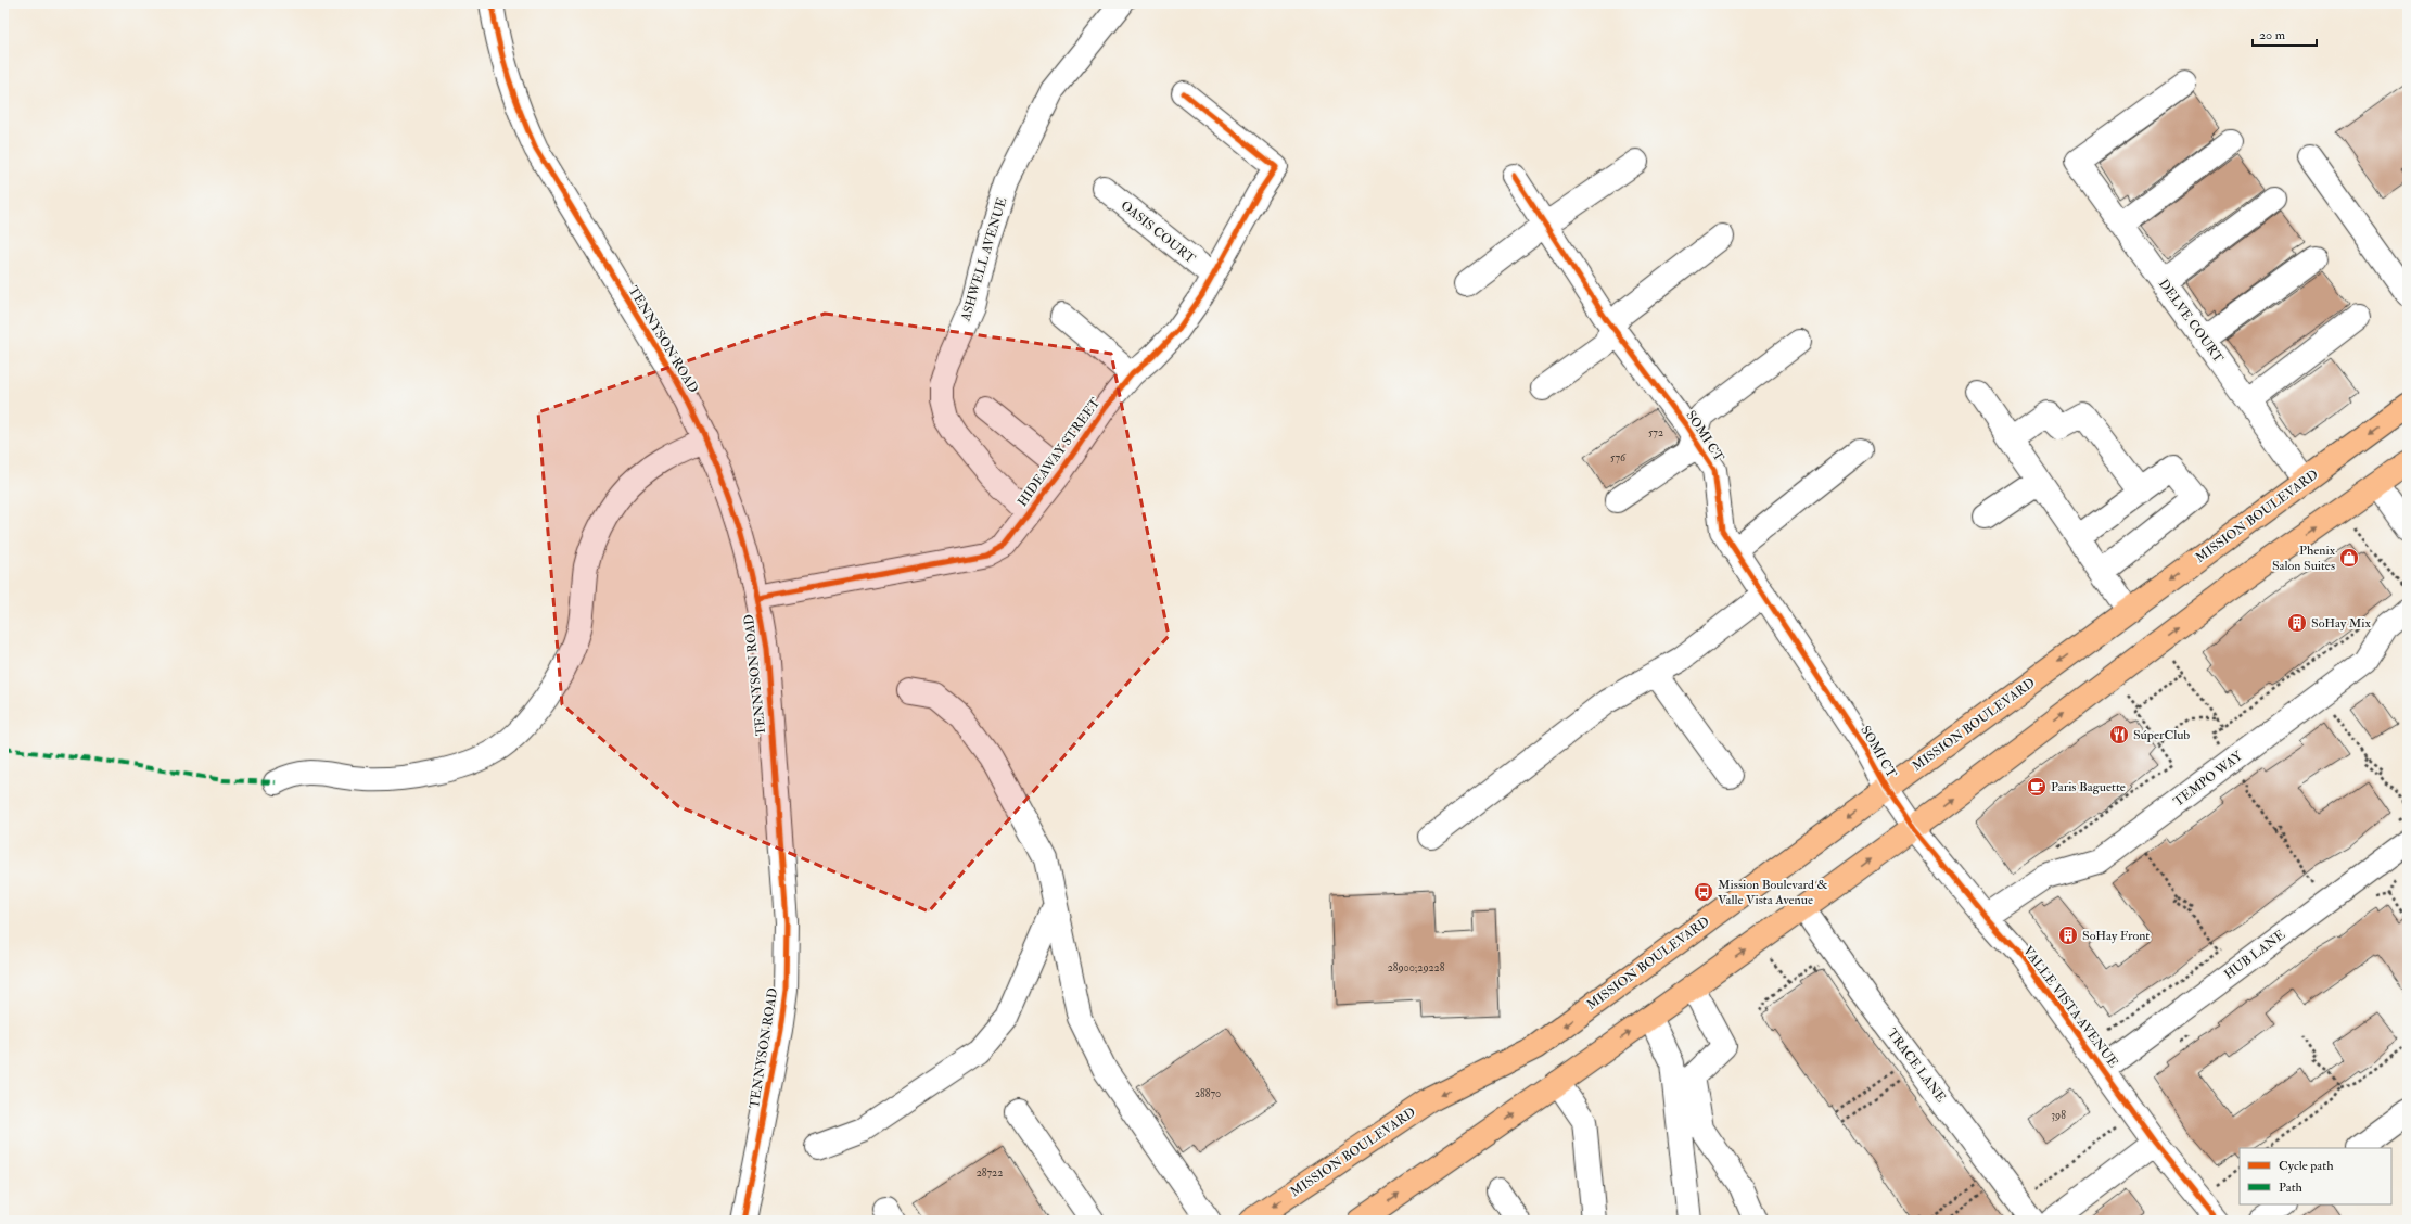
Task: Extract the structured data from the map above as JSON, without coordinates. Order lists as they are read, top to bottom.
{
  "streets": {
    "main road": ["MISSION BOULEVARD"],
    "street": [
      "OASIS COURT",
      "ASHWELL AVENUE",
      "DELVE COURT",
      "TENNYSON ROAD",
      "SOMI CT",
      "HIDEAWAY STREET",
      "TEMPO WAY",
      "HUB LANE",
      "VALLE VISTA AVENUE",
      "TRACE LANE"
    ]
  },
  "crossings": [
    ["OASIS COURT", "HIDEAWAY STREET"],
    ["ASHWELL AVENUE", "HIDEAWAY STREET"],
    ["DELVE COURT", "MISSION BOULEVARD"],
    ["TENNYSON ROAD", "HIDEAWAY STREET"],
    ["SOMI CT", "MISSION BOULEVARD"],
    ["SOMI CT", "VALLE VISTA AVENUE"],
    ["MISSION BOULEVARD", "VALLE VISTA AVENUE"],
    ["TEMPO WAY", "VALLE VISTA AVENUE"],
    ["HUB LANE", "VALLE VISTA AVENUE"]
  ],
  "places": {
    "shop": ["Phenix Salon Suites"],
    "building": ["SoHay Mix", "SoHay Front"],
    "restaurant": ["SúperClub"],
    "cafe": ["Paris Baguette"],
    "bus stop": ["Mission Boulevard & Valle Vista Avenue"]
  },
  "house_numbers": [
    "572",
    "576",
    "28900;29228",
    "28870",
    "398",
    "28722"
  ],
  "legend": ["Cycle path", "Path"],
  "scale_bar": "20 m"
}
